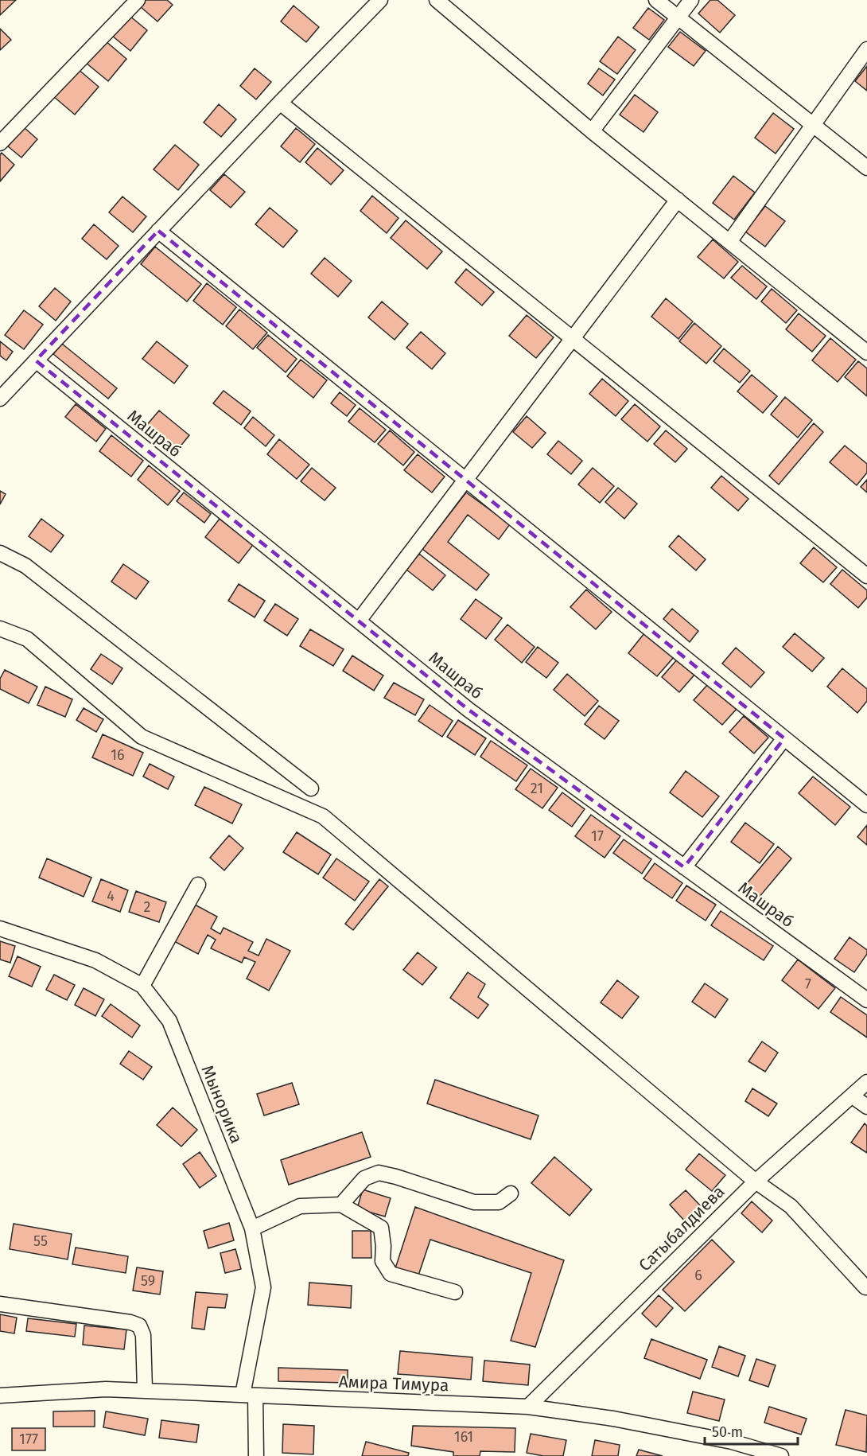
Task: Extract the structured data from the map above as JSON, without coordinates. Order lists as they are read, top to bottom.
{
  "streets": {
    "street": [
      "Машраб",
      "Мынорика",
      "Сатыбалдиева",
      "Амира Тимура"
    ]
  },
  "crossings": [
    ["Мынорика", "Амира Тимура"],
    ["Сатыбалдиева", "Амира Тимура"]
  ],
  "house_numbers": [
    "16",
    "21",
    "17",
    "4",
    "2",
    "7",
    "55",
    "6",
    "59",
    "161",
    "177"
  ],
  "scale_bar": "50 m"
}
